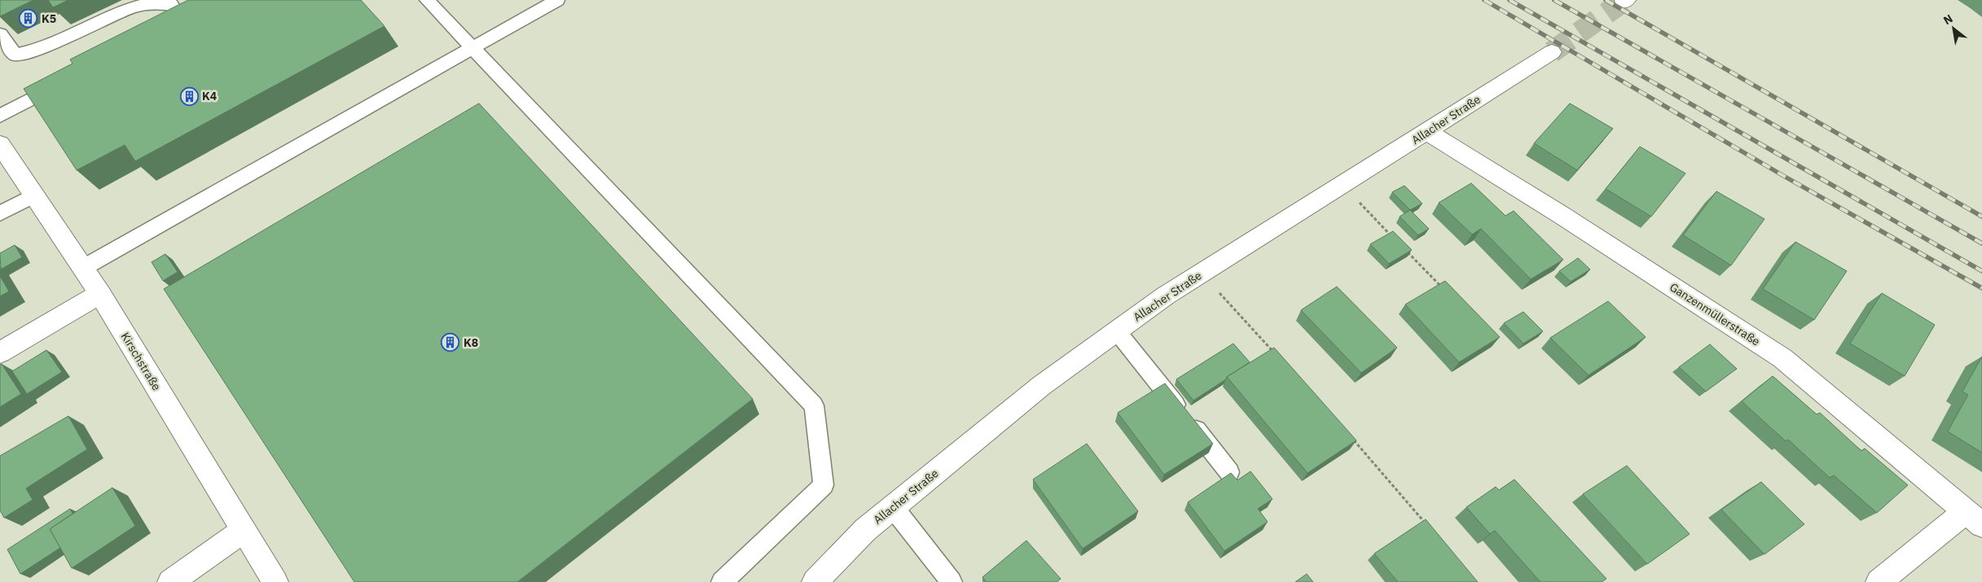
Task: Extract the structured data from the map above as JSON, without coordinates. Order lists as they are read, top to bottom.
{
  "streets": {
    "street": ["Allacher Straße", "Ganzenmüllerstraße", "Kirschstraße"]
  },
  "crossings": [
    ["Allacher Straße", "Ganzenmüllerstraße"]
  ],
  "places": {
    "building": ["K5", "K4", "K8"]
  },
  "north": "top left"
}
